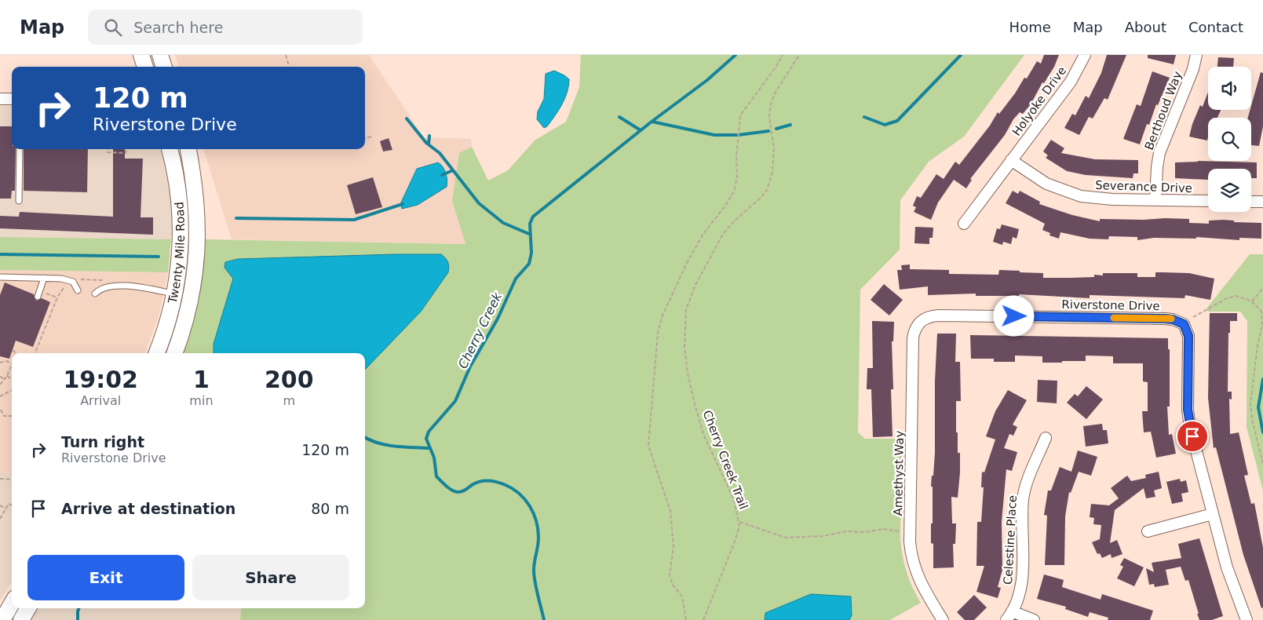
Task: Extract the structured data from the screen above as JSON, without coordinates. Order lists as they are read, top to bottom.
{
  "streets": {
    "main road": ["Twenty Mile Road"],
    "street": [
      "Holyoke Drive",
      "Berthoud Way",
      "Severance Drive",
      "Riverstone Drive",
      "Amethyst Way",
      "Celestine Place"
    ],
    "path": ["Cherry Creek Trail"]
  },
  "crossings": [
    ["Holyoke Drive", "Severance Drive"],
    ["Berthoud Way", "Severance Drive"],
    ["Riverstone Drive", "Amethyst Way"]
  ],
  "water": ["Cherry Creek"],
  "page": {
    "header": "Map",
    "search": "Search here",
    "nav": [
      "Home",
      "Map",
      "About",
      "Contact"
    ],
    "turn": ["120 m", "Riverstone Drive"],
    "eta": [
      "19:02",
      "Arrival",
      "1",
      "min",
      "200",
      "m"
    ],
    "list": [
      {
        "name": "Turn right",
        "note": "Riverstone Drive",
        "value": "120 m"
      },
      {
        "name": "Arrive at destination",
        "value": "80 m"
      }
    ],
    "buttons": ["Exit", "Share"]
  }
}
